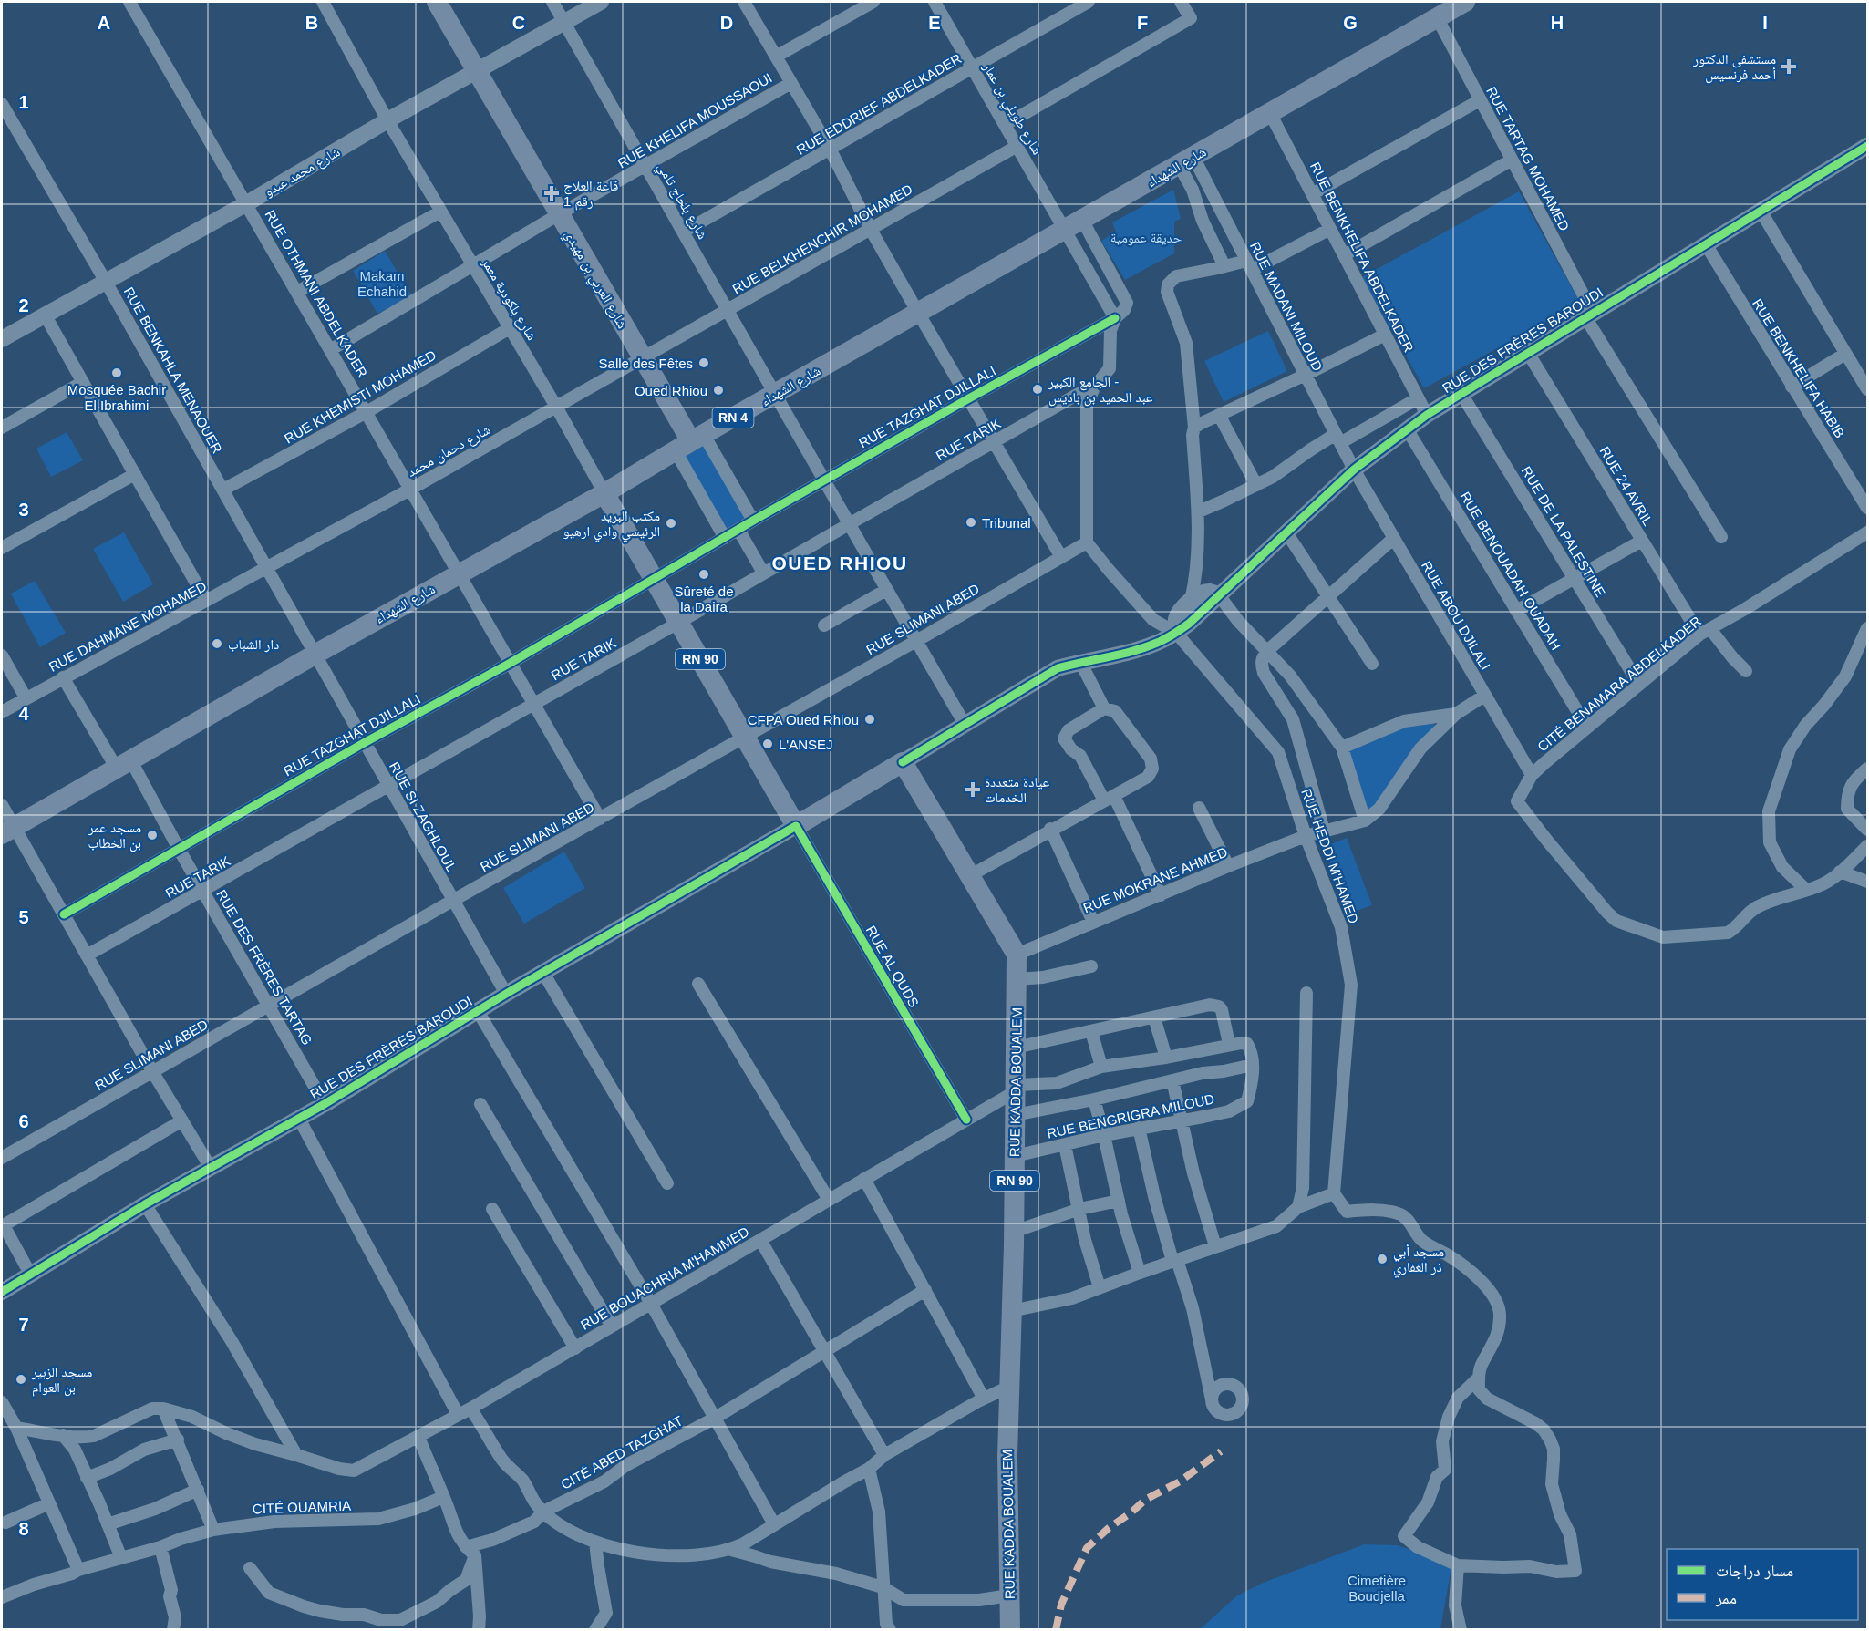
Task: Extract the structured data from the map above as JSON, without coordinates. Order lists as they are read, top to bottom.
{
  "streets": {
    "main road": [
      "شارع الشهداء",
      "شارع العربي بن مهيدي",
      "RN 4",
      "RN 90",
      "RUE KADDA BOUALEM"
    ],
    "street": [
      "RUE EDDRIEF ABDELKADER",
      "شارع طويلي بن عمار",
      "RUE KHELIFA MOUSSAOUI",
      "RUE TARTAG MOHAMED",
      "شارع محمد عبدو",
      "شارع بلحاج تامي",
      "RUE BELKHENCHIR MOHAMED",
      "RUE BENKHELIFA ABDELKADER",
      "RUE OTHMANI ABDELKADER",
      "شارع بلكودية معمر",
      "RUE MADANI MILOUD",
      "RUE DES FRÈRES BAROUDI",
      "RUE BENKHELIFA HABIB",
      "RUE BENKAHLA MENAOUER",
      "RUE KHEMISTI MOHAMED",
      "RUE TAZGHAT DJILLALI",
      "RUE TARIK",
      "شارع دحمان محمد",
      "RUE 24 AVRIL",
      "RUE DE LA PALESTINE",
      "RUE BENOUADAH OUADAH",
      "RUE ABOU DJILALI",
      "RUE SLIMANI ABED",
      "RUE DAHMANE MOHAMED",
      "CITÉ BENAMARA ABDELKADER",
      "RUE SI ZAGHLOUL",
      "RUE HEDDI M'HAMED",
      "RUE MOKRANE AHMED",
      "RUE AL QUDS",
      "RUE DES FRÈRES TARTAG",
      "RUE BENGRIGRA MILOUD",
      "RUE BOUACHRIA M'HAMMED",
      "CITÉ ABED TAZGHAT",
      "CITÉ OUAMRIA"
    ]
  },
  "crossings": [
    ["RUE EDDRIEF ABDELKADER", "شارع طويلي بن عمار"],
    ["RUE EDDRIEF ABDELKADER", "شارع بلحاج تامي"],
    ["شارع طويلي بن عمار", "شارع الشهداء"],
    ["شارع طويلي بن عمار", "RUE BELKHENCHIR MOHAMED"],
    ["RUE KHELIFA MOUSSAOUI", "شارع بلحاج تامي"],
    ["RUE KHELIFA MOUSSAOUI", "شارع العربي بن مهيدي"],
    ["RUE KHELIFA MOUSSAOUI", "RUE OTHMANI ABDELKADER"],
    ["RUE KHELIFA MOUSSAOUI", "شارع بلكودية معمر"],
    ["RUE TARTAG MOHAMED", "شارع الشهداء"],
    ["RUE TARTAG MOHAMED", "RUE DES FRÈRES BAROUDI"],
    ["شارع الشهداء", "شارع بلحاج تامي"],
    ["شارع الشهداء", "RUE BENKHELIFA ABDELKADER"],
    ["شارع الشهداء", "شارع العربي بن مهيدي"],
    ["شارع الشهداء", "RUE OTHMANI ABDELKADER"],
    ["شارع الشهداء", "شارع بلكودية معمر"],
    ["شارع الشهداء", "RUE MADANI MILOUD"],
    ["شارع الشهداء", "RUE BENKAHLA MENAOUER"],
    ["شارع الشهداء", "RN 90"],
    ["شارع الشهداء", "RUE SI ZAGHLOUL"],
    ["شارع الشهداء", "RUE DES FRÈRES TARTAG"],
    ["شارع محمد عبدو", "شارع بلحاج تامي"],
    ["شارع محمد عبدو", "شارع العربي بن مهيدي"],
    ["شارع محمد عبدو", "RUE OTHMANI ABDELKADER"],
    ["شارع محمد عبدو", "شارع بلكودية معمر"],
    ["شارع محمد عبدو", "RUE BENKAHLA MENAOUER"],
    ["شارع بلحاج تامي", "RUE BELKHENCHIR MOHAMED"],
    ["شارع بلحاج تامي", "RUE TAZGHAT DJILLALI"],
    ["شارع بلحاج تامي", "RUE TARIK"],
    ["شارع بلحاج تامي", "RUE SLIMANI ABED"],
    ["RUE BELKHENCHIR MOHAMED", "شارع العربي بن مهيدي"],
    ["RUE BELKHENCHIR MOHAMED", "شارع دحمان محمد"],
    ["RUE BENKHELIFA ABDELKADER", "RUE DES FRÈRES BAROUDI"],
    ["شارع العربي بن مهيدي", "شارع دحمان محمد"],
    ["RUE OTHMANI ABDELKADER", "RUE KHEMISTI MOHAMED"],
    ["RUE OTHMANI ABDELKADER", "RUE TAZGHAT DJILLALI"],
    ["RUE OTHMANI ABDELKADER", "RUE TARIK"],
    ["RUE OTHMANI ABDELKADER", "شارع دحمان محمد"],
    ["RUE OTHMANI ABDELKADER", "RUE SLIMANI ABED"],
    ["شارع بلكودية معمر", "RUE KHEMISTI MOHAMED"],
    ["شارع بلكودية معمر", "شارع دحمان محمد"],
    ["شارع بلكودية معمر", "RN 90"],
    ["RUE MADANI MILOUD", "RUE DES FRÈRES BAROUDI"],
    ["RUE MADANI MILOUD", "RUE ABOU DJILALI"],
    ["RUE DES FRÈRES BAROUDI", "RUE BENKHELIFA HABIB"],
    ["RUE DES FRÈRES BAROUDI", "RUE 24 AVRIL"],
    ["RUE DES FRÈRES BAROUDI", "RUE DE LA PALESTINE"],
    ["RUE DES FRÈRES BAROUDI", "RUE BENOUADAH OUADAH"],
    ["RUE DES FRÈRES BAROUDI", "RUE ABOU DJILALI"],
    ["RUE DES FRÈRES BAROUDI", "RN 90"],
    ["RUE DES FRÈRES BAROUDI", "RUE SI ZAGHLOUL"],
    ["RUE DES FRÈRES BAROUDI", "RUE HEDDI M'HAMED"],
    ["RUE DES FRÈRES BAROUDI", "RUE AL QUDS"],
    ["RUE DES FRÈRES BAROUDI", "RUE DES FRÈRES TARTAG"],
    ["RUE BENKAHLA MENAOUER", "RUE KHEMISTI MOHAMED"],
    ["RUE BENKAHLA MENAOUER", "شارع دحمان محمد"],
    ["RUE BENKAHLA MENAOUER", "RUE DAHMANE MOHAMED"],
    ["RUE BENKAHLA MENAOUER", "RUE SI ZAGHLOUL"],
    ["RUE TAZGHAT DJILLALI", "RN 90"],
    ["RUE TAZGHAT DJILLALI", "RUE SI ZAGHLOUL"],
    ["RUE TAZGHAT DJILLALI", "RUE DES FRÈRES TARTAG"],
    ["RUE TARIK", "RN 90"],
    ["RUE TARIK", "RUE SI ZAGHLOUL"],
    ["RUE TARIK", "RUE DES FRÈRES TARTAG"],
    ["شارع دحمان محمد", "RUE DAHMANE MOHAMED"],
    ["RUE 24 AVRIL", "CITÉ BENAMARA ABDELKADER"],
    ["RUE DE LA PALESTINE", "CITÉ BENAMARA ABDELKADER"],
    ["RUE BENOUADAH OUADAH", "CITÉ BENAMARA ABDELKADER"],
    ["RUE ABOU DJILALI", "CITÉ BENAMARA ABDELKADER"],
    ["RUE SLIMANI ABED", "RN 90"],
    ["RUE SLIMANI ABED", "RUE SI ZAGHLOUL"],
    ["RUE SLIMANI ABED", "RUE DES FRÈRES TARTAG"],
    ["RUE DAHMANE MOHAMED", "RUE DES FRÈRES TARTAG"],
    ["RN 90", "RUE AL QUDS"],
    ["RUE HEDDI M'HAMED", "RUE MOKRANE AHMED"],
    ["RUE MOKRANE AHMED", "RUE KADDA BOUALEM"],
    ["RUE AL QUDS", "RUE BOUACHRIA M'HAMMED"],
    ["RUE KADDA BOUALEM", "RUE BENGRIGRA MILOUD"],
    ["RUE KADDA BOUALEM", "RUE BOUACHRIA M'HAMMED"]
  ],
  "districts": ["OUED RHIOU"],
  "parks": ["حديقة عمومية", "Makam Echahid", "Cimetière Boudjella"],
  "places": {
    "health": ["مستشفى الدكتور أحمد فرنسيس", "قاعة العلاج رقم 1", "عيادة متعددة الخدمات"],
    "other": [
      "Salle des Fêtes",
      "Mosquée Bachir El Ibrahimi",
      "الجامع الكبير - عبد الحميد بن باديس",
      "Oued Rhiou",
      "Tribunal",
      "مكتب البريد الرئيسي وادي ارهيو",
      "Sûreté de la Daira",
      "دار الشباب",
      "CFPA Oued Rhiou",
      "L'ANSEJ",
      "مسجد عمر بن الخطاب",
      "مسجد أبي ذر الغفاري",
      "مسجد الزبير بن العوام"
    ]
  },
  "legend": ["مسار دراجات", "ممر"],
  "grid": {
    "columns": [
      "A",
      "B",
      "C",
      "D",
      "E",
      "F",
      "G",
      "H",
      "I"
    ],
    "rows": [
      "1",
      "2",
      "3",
      "4",
      "5",
      "6",
      "7",
      "8"
    ]
  }
}
